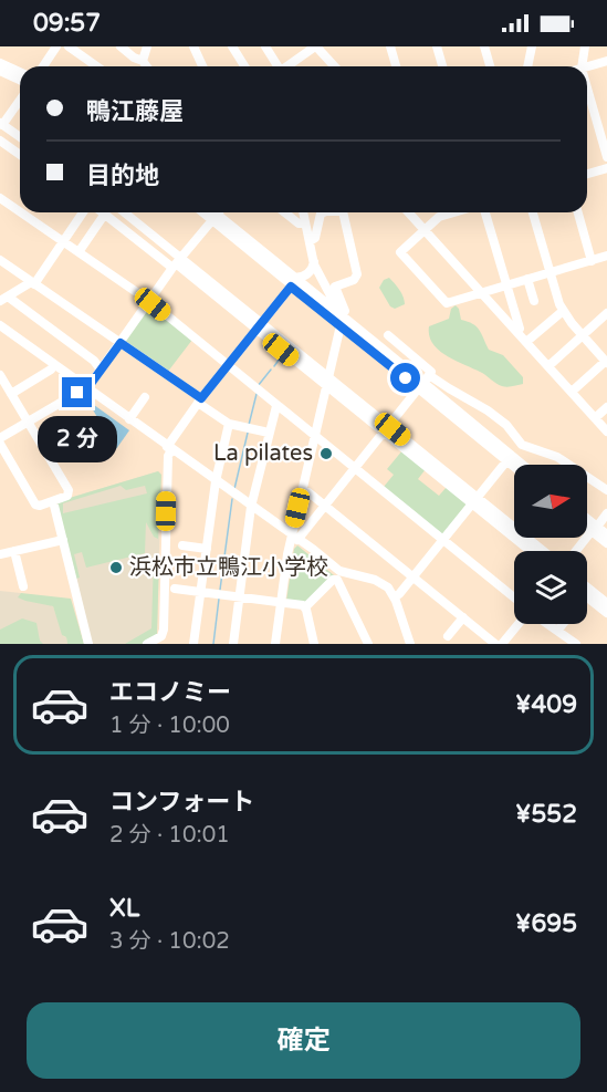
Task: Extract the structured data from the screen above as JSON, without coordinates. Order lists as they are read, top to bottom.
{
  "places": ["La pilates", "浜松市立鴨江小学校"],
  "north": "right",
  "page": {
    "status": "09:57",
    "banner": ["鴨江藤屋", "目的地"],
    "bubble": "2 分",
    "list": [
      {
        "name": "エコノミー",
        "note": "1 分 · 10:00",
        "value": "¥409"
      },
      {
        "name": "コンフォート",
        "note": "2 分 · 10:01",
        "value": "¥552"
      },
      {
        "name": "XL",
        "note": "3 分 · 10:02",
        "value": "¥695"
      }
    ],
    "buttons": "確定"
  }
}
